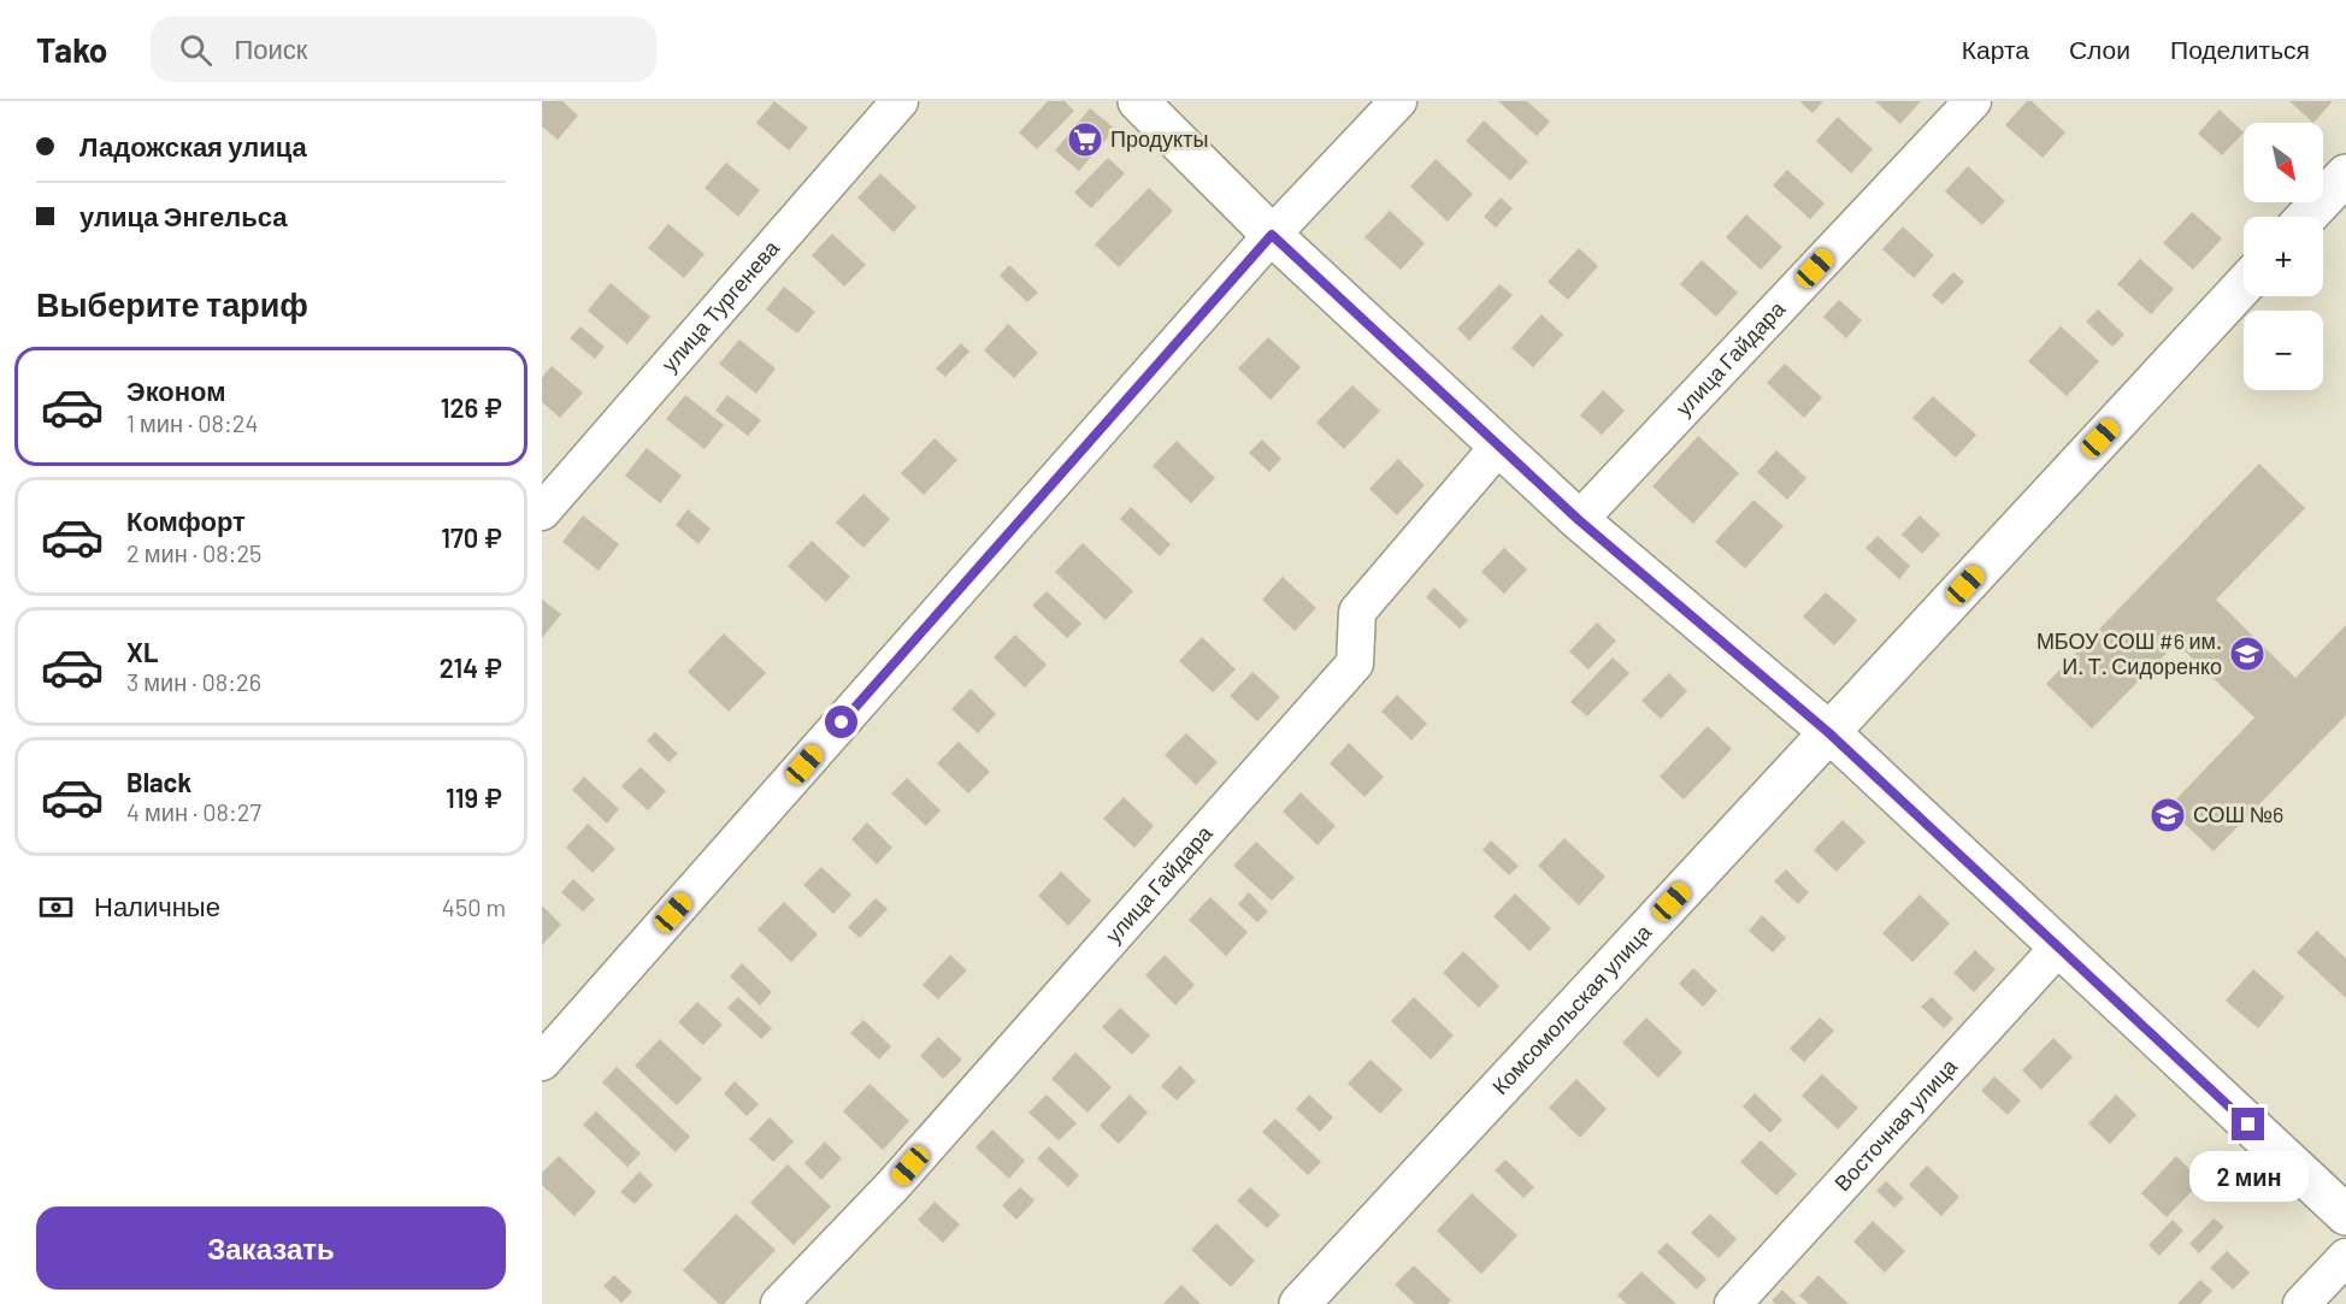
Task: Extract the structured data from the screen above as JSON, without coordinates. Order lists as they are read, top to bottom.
{
  "streets": {
    "street": [
      "улица Тургенева",
      "улица Гайдара",
      "Комсомольская улица",
      "Восточная улица"
    ]
  },
  "places": {
    "supermarket": ["Продукты"],
    "school or university": ["МБОУ СОШ #6 им. И. Т. Сидоренко", "СОШ №6"]
  },
  "north": "bottom right",
  "page": {
    "header": "Tako",
    "search": "Поиск",
    "nav": ["Карта", "Слои", "Поделиться"],
    "banner": ["Ладожская улица", "улица Энгельса"],
    "map_buttons": ["+", "−"],
    "heading": "Выберите тариф",
    "list": [
      {
        "name": "Эконом",
        "note": "1 мин · 08:24",
        "value": "126 ₽"
      },
      {
        "name": "Комфорт",
        "note": "2 мин · 08:25",
        "value": "170 ₽"
      },
      {
        "name": "XL",
        "note": "3 мин · 08:26",
        "value": "214 ₽"
      },
      {
        "name": "Black",
        "note": "4 мин · 08:27",
        "value": "119 ₽"
      }
    ],
    "pay": ["Наличные", "450 m"],
    "bubble": "2 мин",
    "buttons": "Заказать"
  }
}
